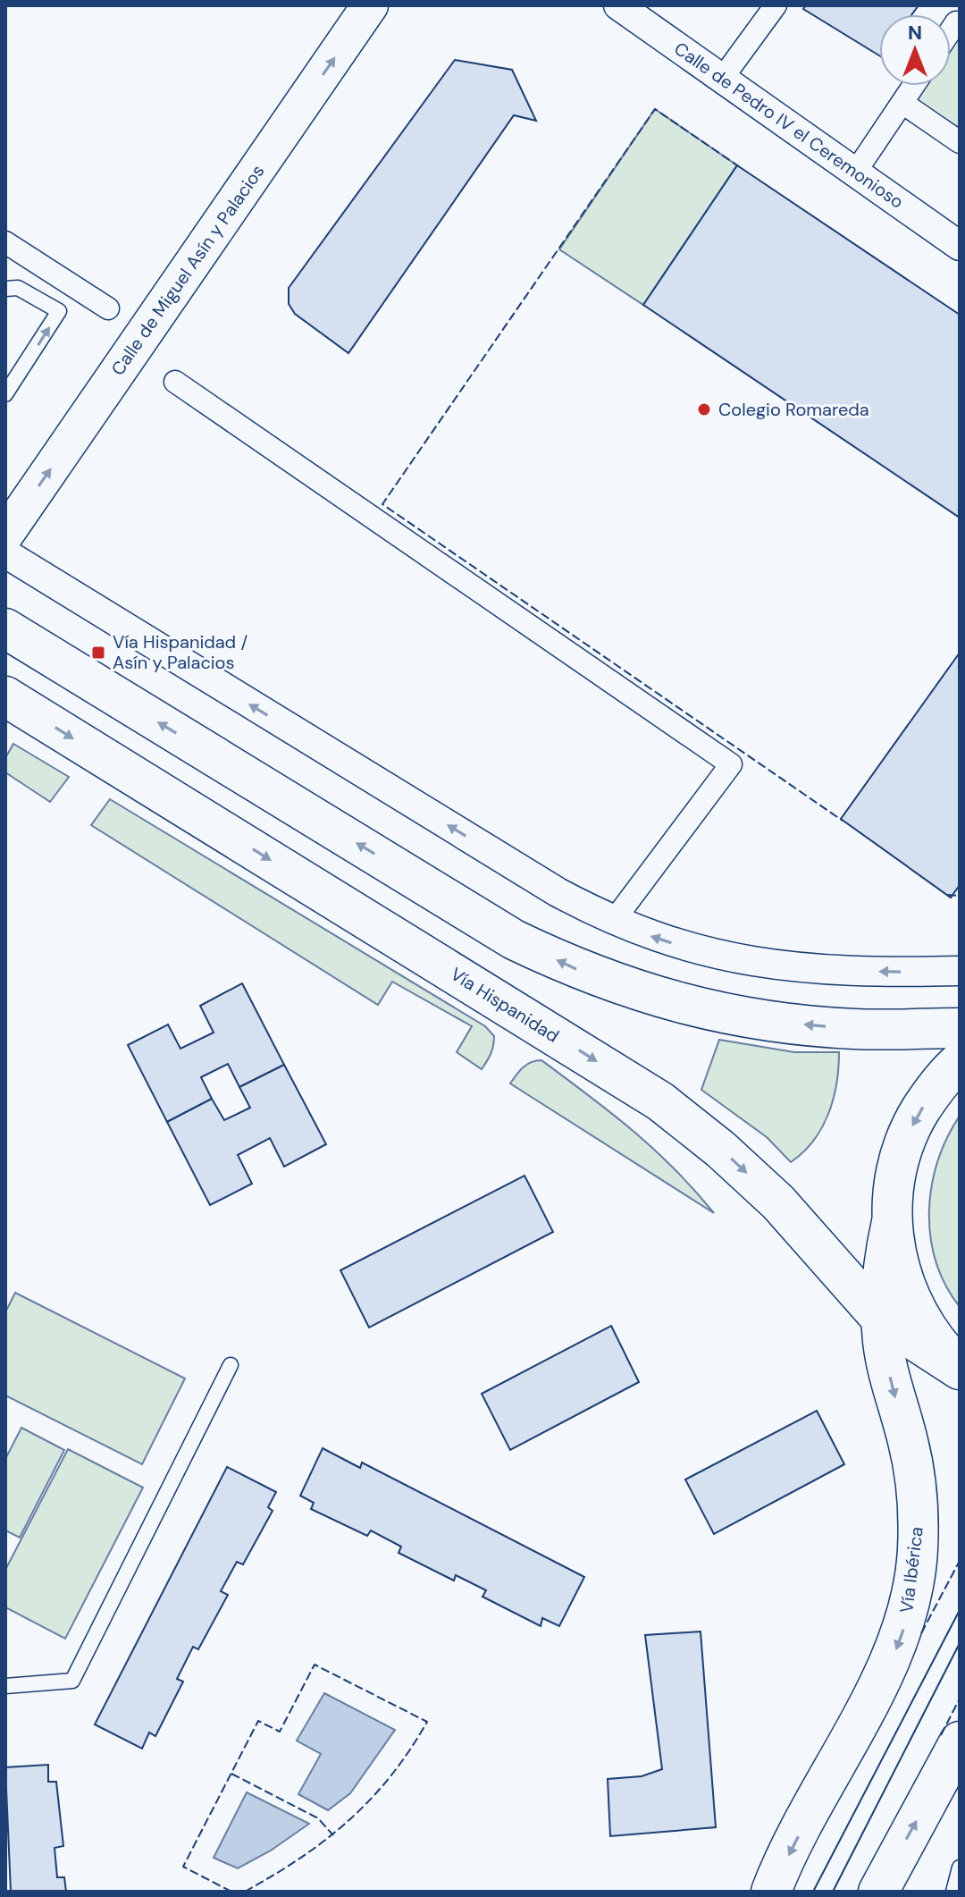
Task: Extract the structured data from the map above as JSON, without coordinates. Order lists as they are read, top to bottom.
{
  "streets": {
    "highway": ["Vía Hispanidad", "Vía Ibérica"],
    "street": ["Calle de Pedro IV el Ceremonioso", "Calle de Miguel Asín y Palacios"]
  },
  "crossings": [
    ["Vía Hispanidad", "Vía Ibérica"]
  ],
  "one_way": ["Calle de Miguel Asín y Palacios", "Vía Ibérica"],
  "places": {
    "other": ["Colegio Romareda"],
    "transit": ["Vía Hispanidad / Asín y Palacios"]
  },
  "north": "top"
}
